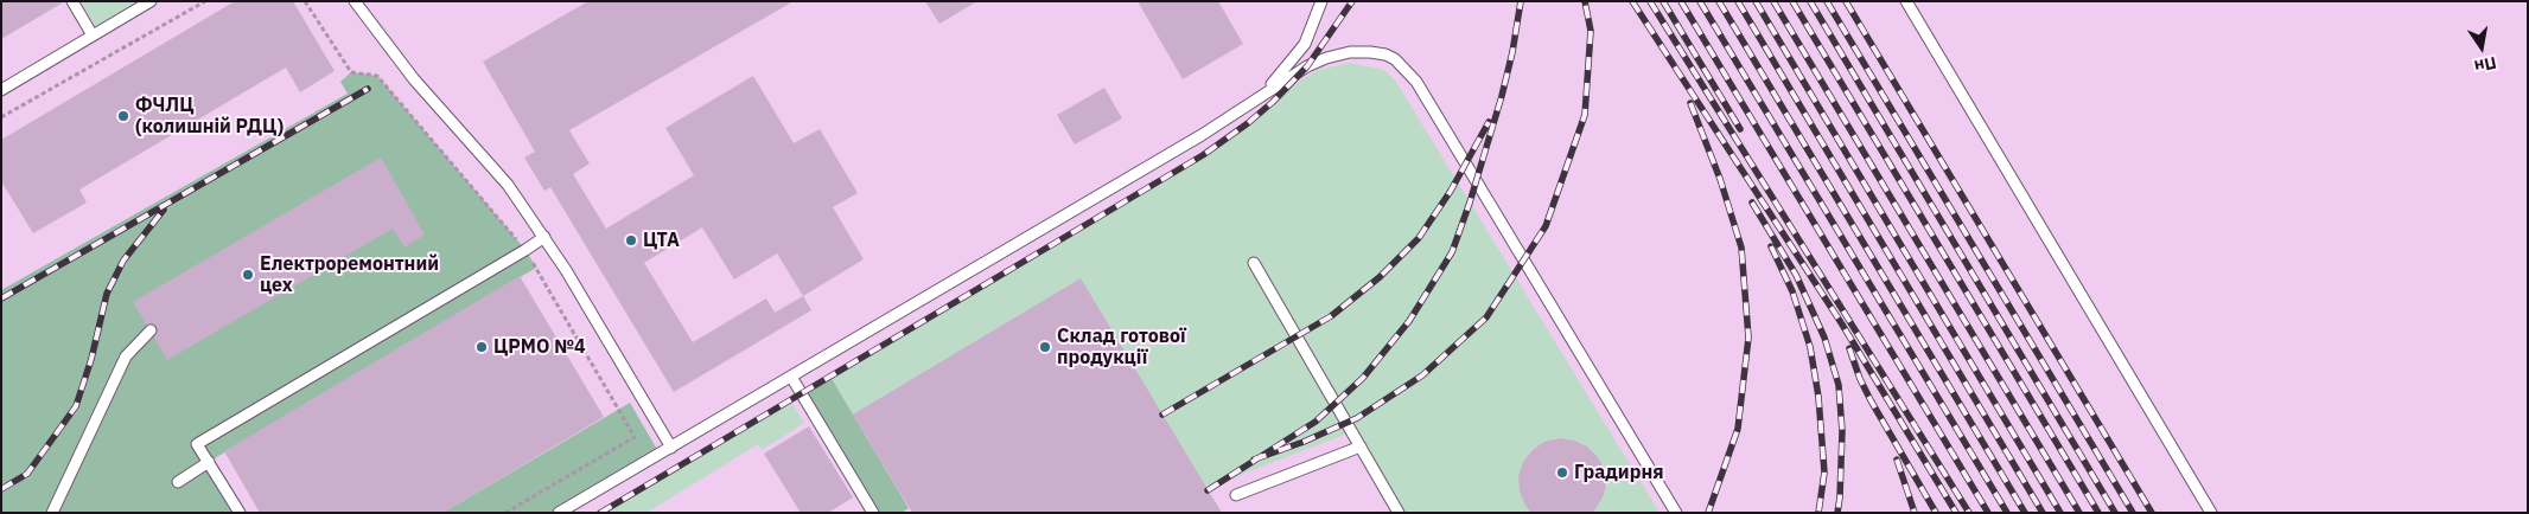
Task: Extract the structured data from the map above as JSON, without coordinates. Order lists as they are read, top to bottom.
{
  "places": [
    "ФЧЛЦ (колишній РДЦ)",
    "ЦТА",
    "Електроремонтний цех",
    "ЦРМО №4",
    "Склад готової продукції",
    "Градирня"
  ],
  "north": "bottom"
}
